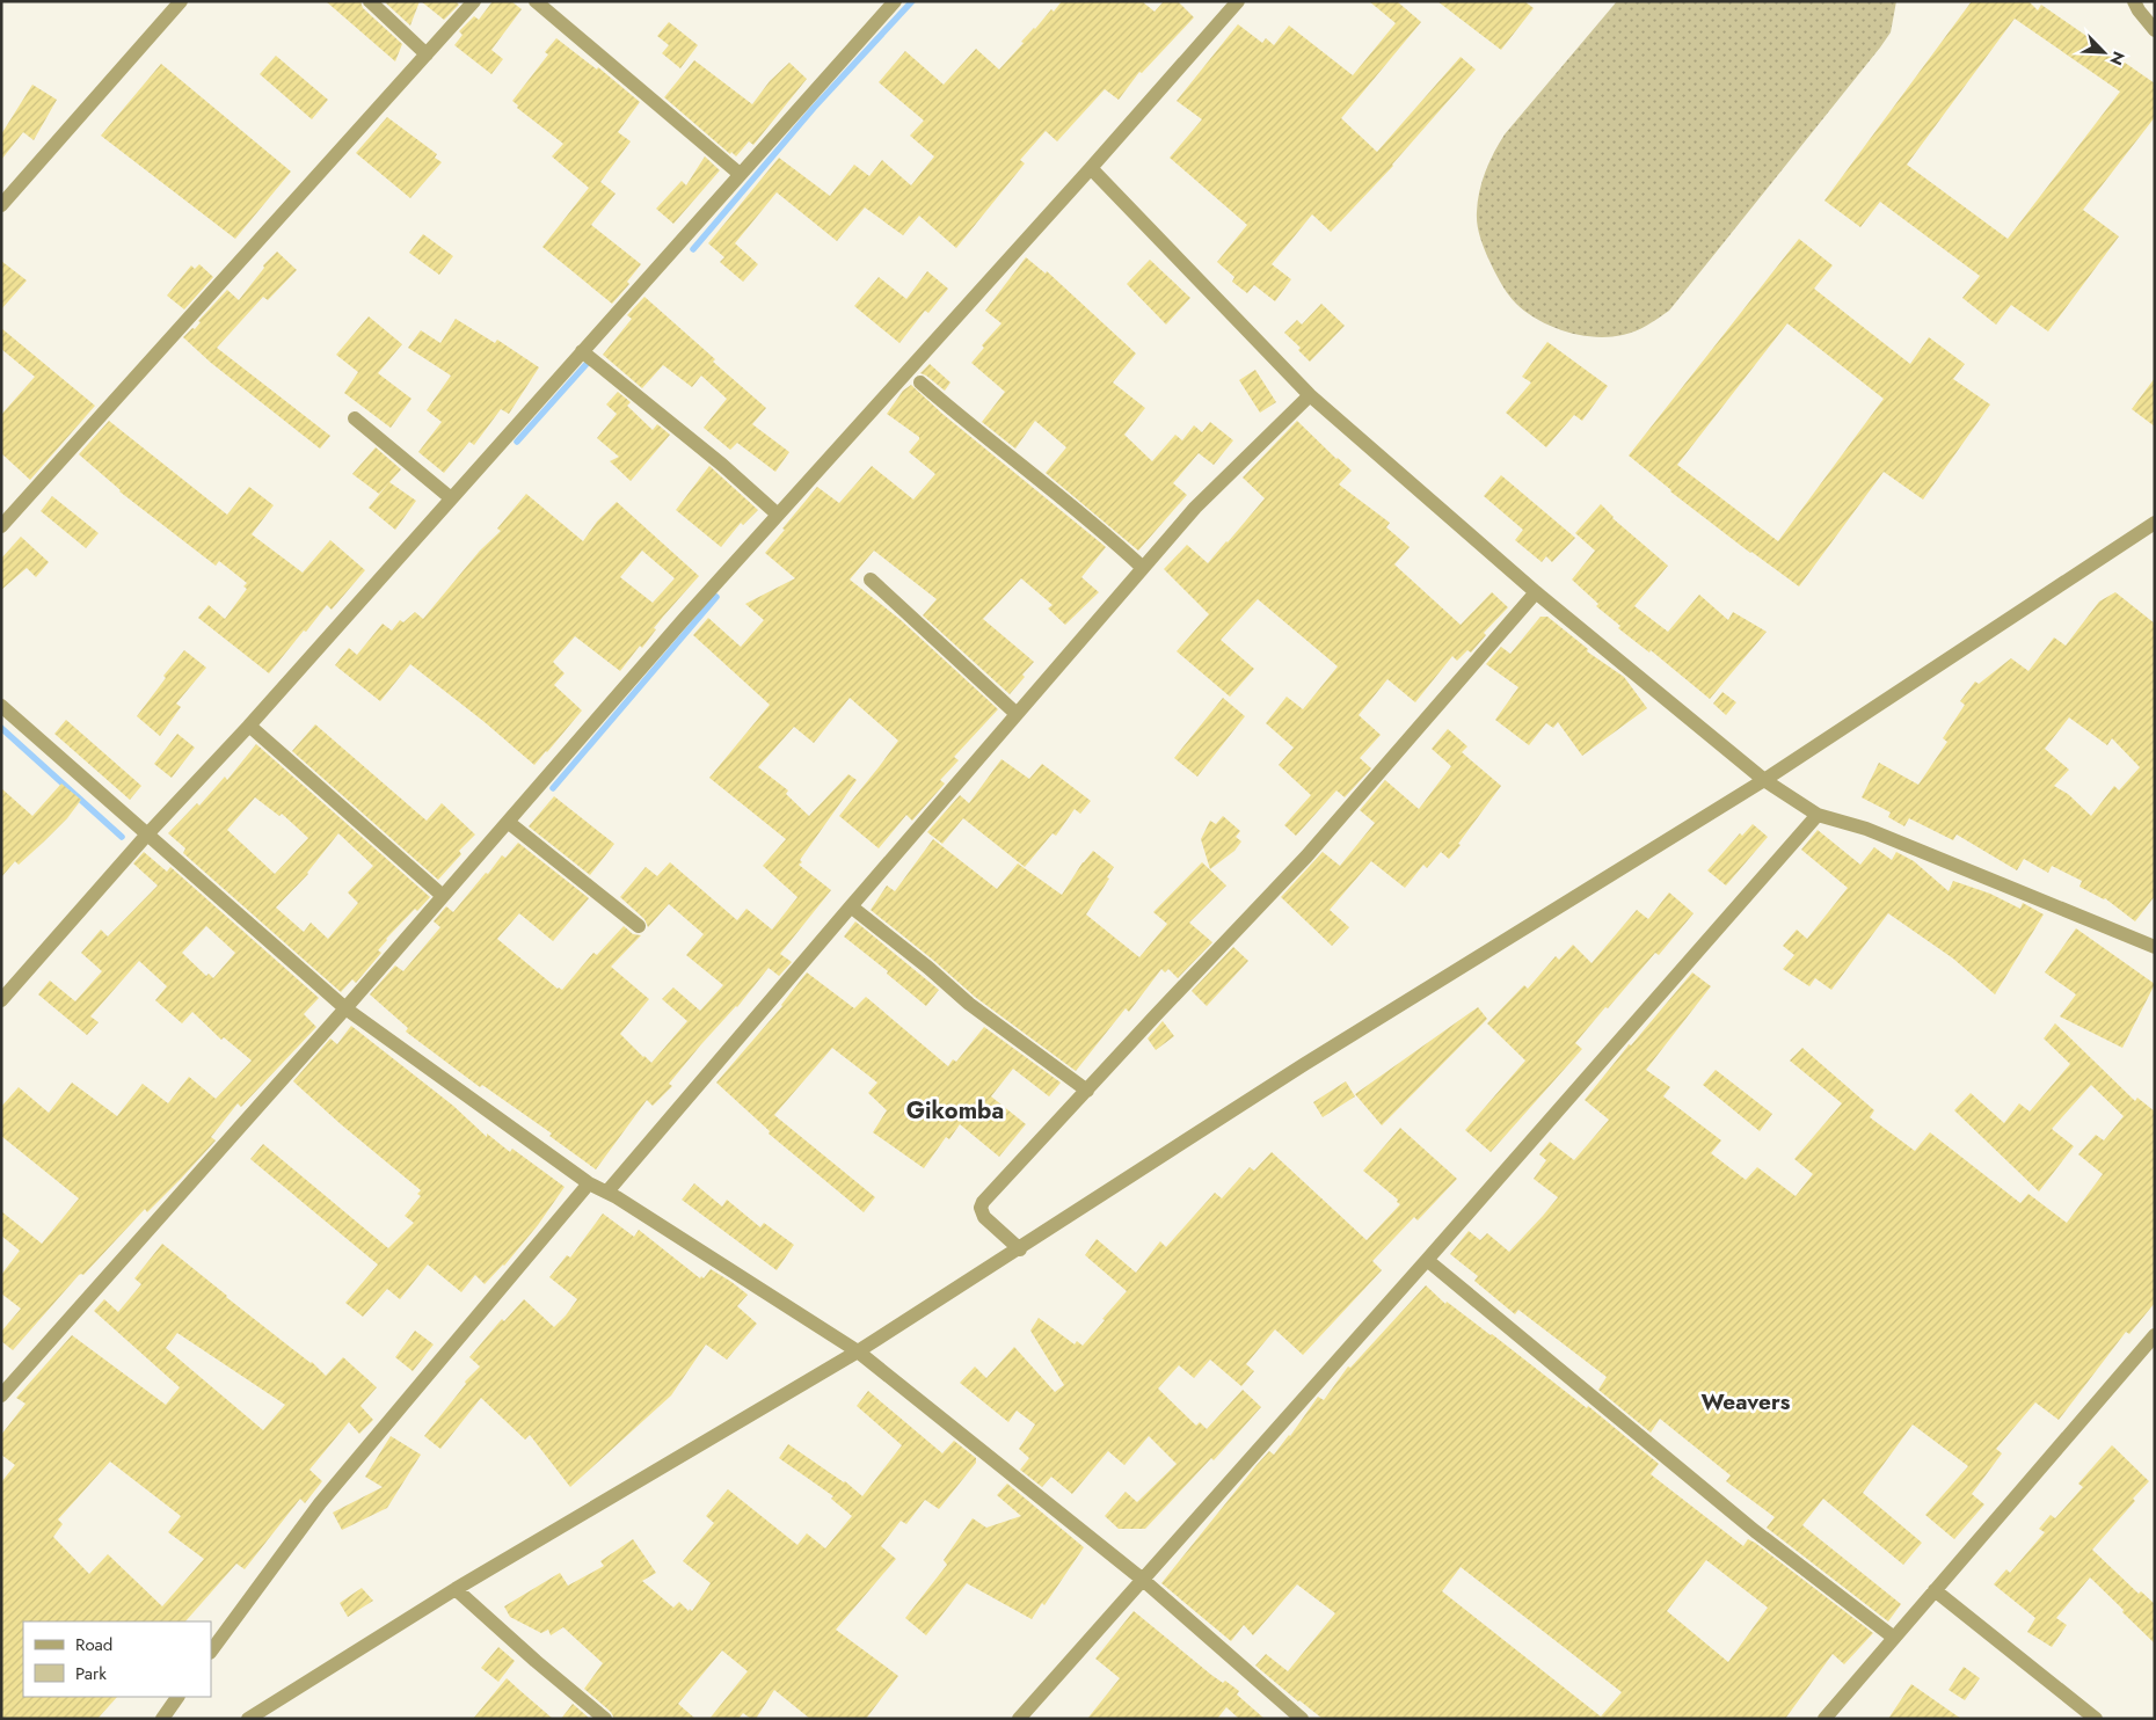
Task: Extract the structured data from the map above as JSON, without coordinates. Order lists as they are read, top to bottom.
{
  "districts": ["Gikomba", "Weavers"],
  "legend": ["Road", "Park"],
  "north": "bottom right"
}
